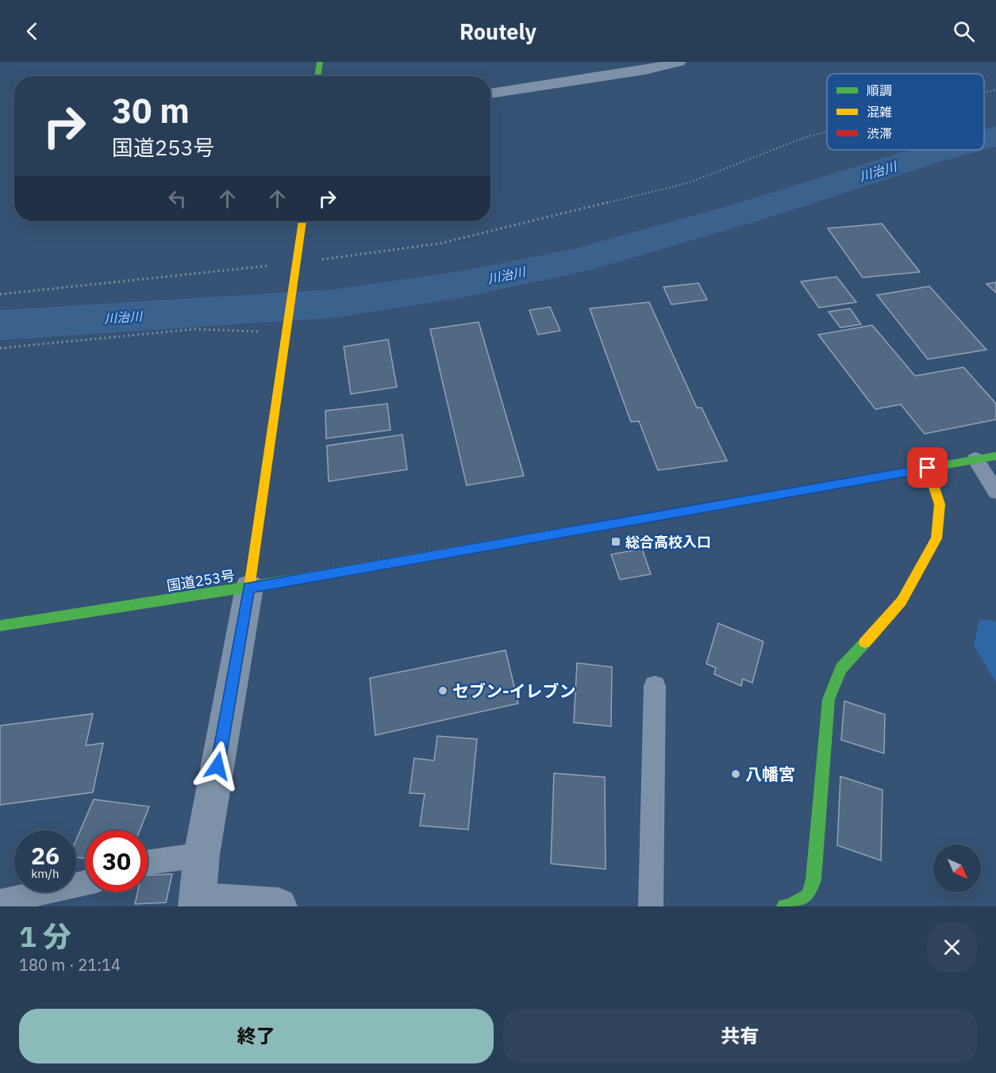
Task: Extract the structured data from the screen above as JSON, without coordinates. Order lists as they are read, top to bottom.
{
  "streets": {
    "main road": ["国道253号"]
  },
  "water": ["川治川"],
  "places": {
    "transit": ["総合高校入口"],
    "other": ["セブン-イレブン", "八幡宮"]
  },
  "legend": ["順調", "混雑", "渋滞"],
  "north": "bottom right",
  "page": {
    "header": "Routely",
    "turn": ["30 m", "国道253号"],
    "speed": "26 km/h",
    "limit": "30",
    "heading": ["1 分", "180 m · 21:14"],
    "buttons": ["終了", "共有"]
  }
}
